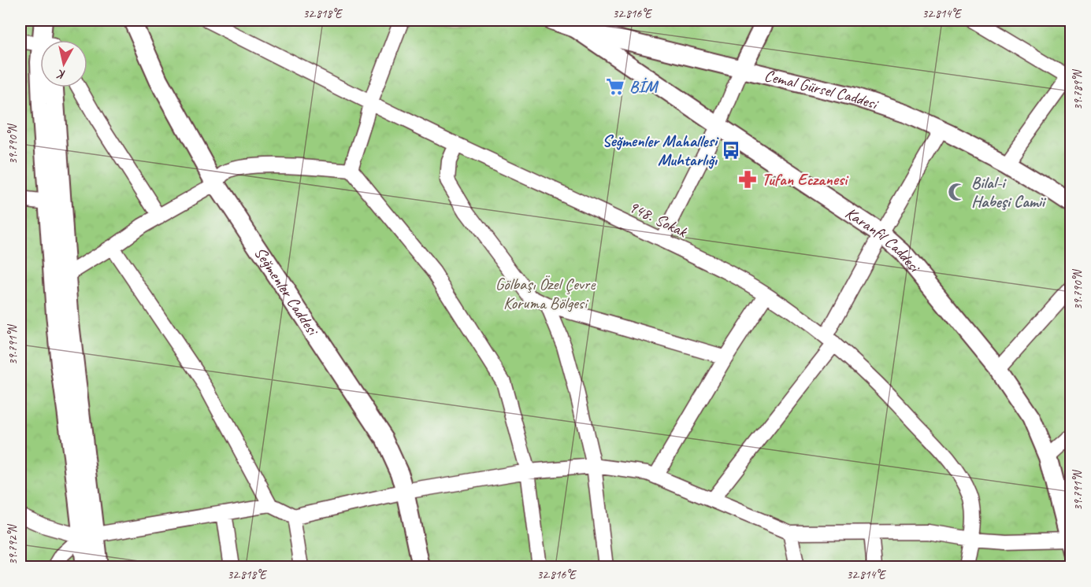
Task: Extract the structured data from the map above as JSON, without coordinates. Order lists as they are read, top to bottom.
{
  "streets": {
    "street": [
      "Cemal Gürsel Caddesi",
      "948. Sokak",
      "Karanfil Caddesi",
      "Seğmenler Caddesi"
    ]
  },
  "crossings": [
    ["Cemal Gürsel Caddesi", "Karanfil Caddesi"]
  ],
  "parks": ["Gölbaşı Özel Çevre Koruma Bölgesi"],
  "places": {
    "supermarket": ["BİM"],
    "bus stop": ["Seğmenler Mahallesi Muhtarlığı"],
    "pharmacy": ["Tufan Eczanesi"],
    "mosque": ["Bilal-i Habeşi Camii"]
  },
  "north": "bottom",
  "coordinates": [
    "32.818°E",
    "32.816°E",
    "32.814°E",
    "39.789°N",
    "39.790°N",
    "39.791°N",
    "39.792°N"
  ]
}
